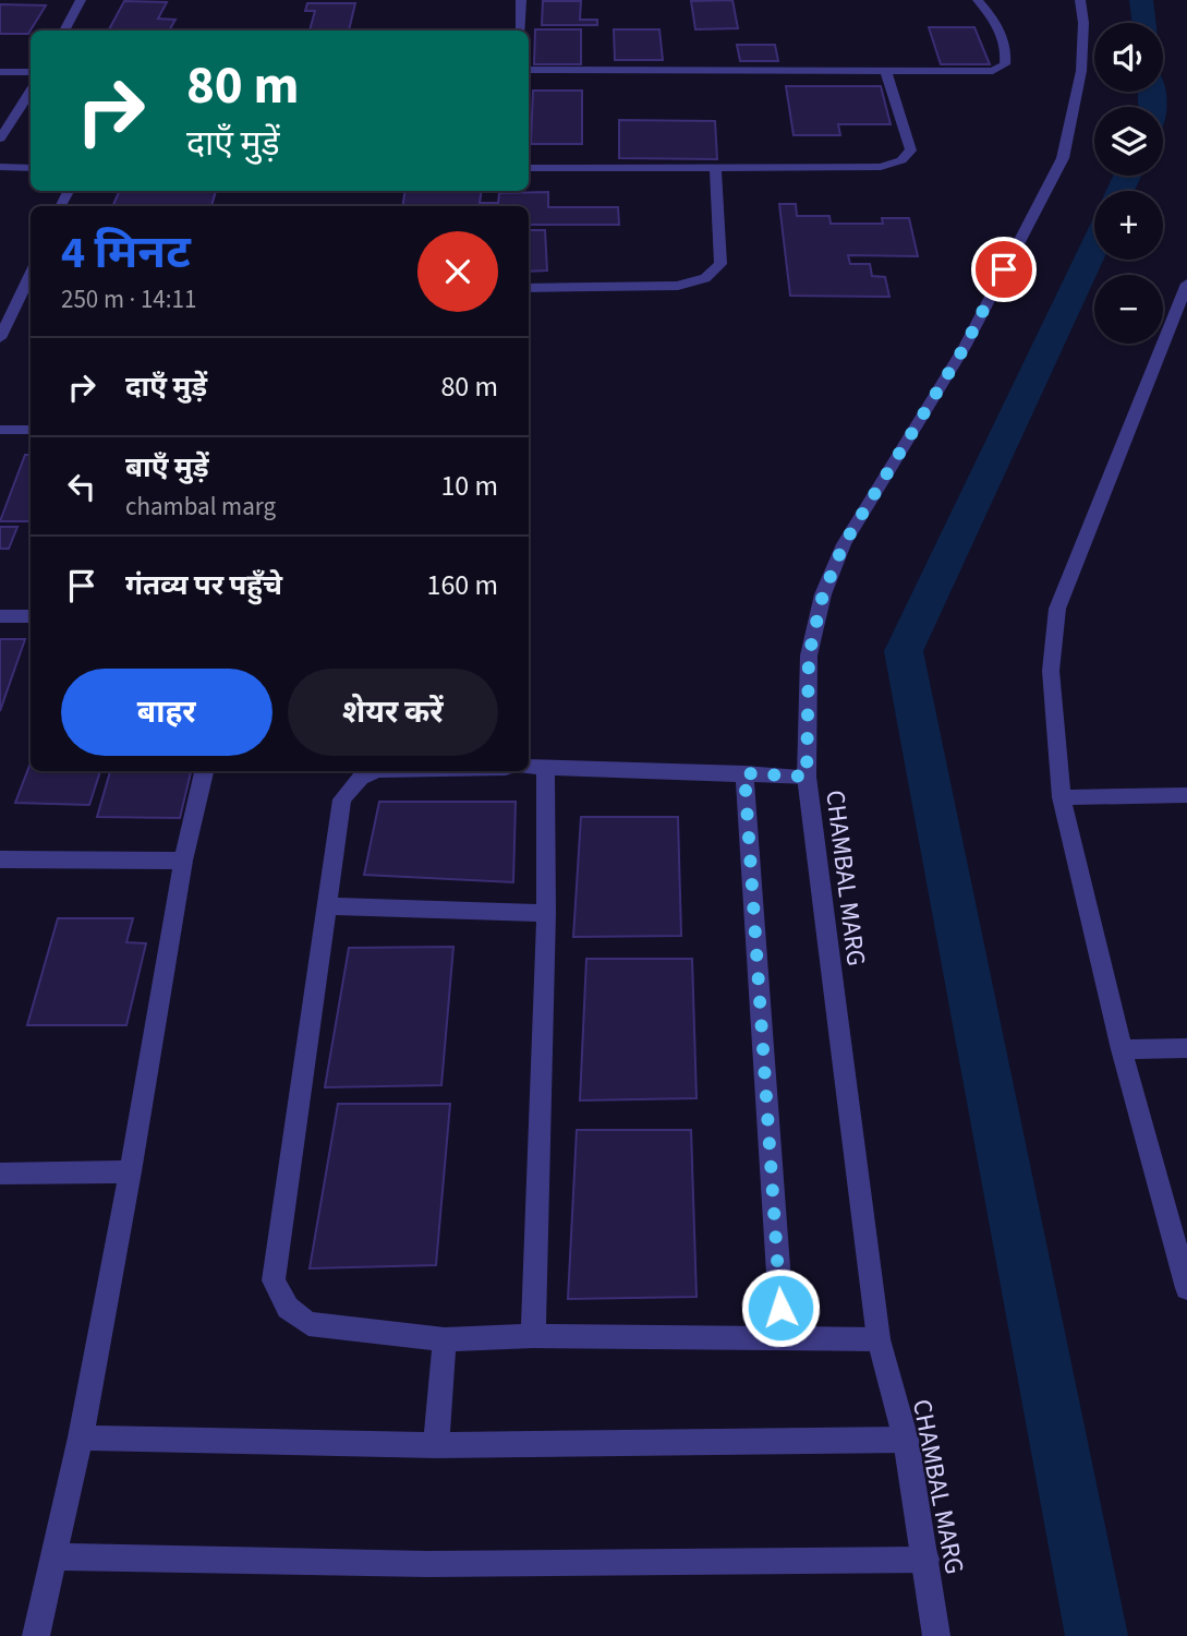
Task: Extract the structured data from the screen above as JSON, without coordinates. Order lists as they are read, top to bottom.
{
  "streets": {
    "street": ["CHAMBAL MARG"]
  },
  "page": {
    "map_buttons": ["+", "−"],
    "turn": ["80 m", "दाएँ मुड़ें"],
    "heading": ["4 मिनट", "250 m · 14:11"],
    "list": [
      {
        "name": "दाएँ मुड़ें",
        "value": "80 m"
      },
      {
        "name": "बाएँ मुड़ें",
        "note": "chambal marg",
        "value": "10 m"
      },
      {
        "name": "गंतव्य पर पहुँचे",
        "value": "160 m"
      }
    ],
    "buttons": ["बाहर", "शेयर करें"]
  }
}
